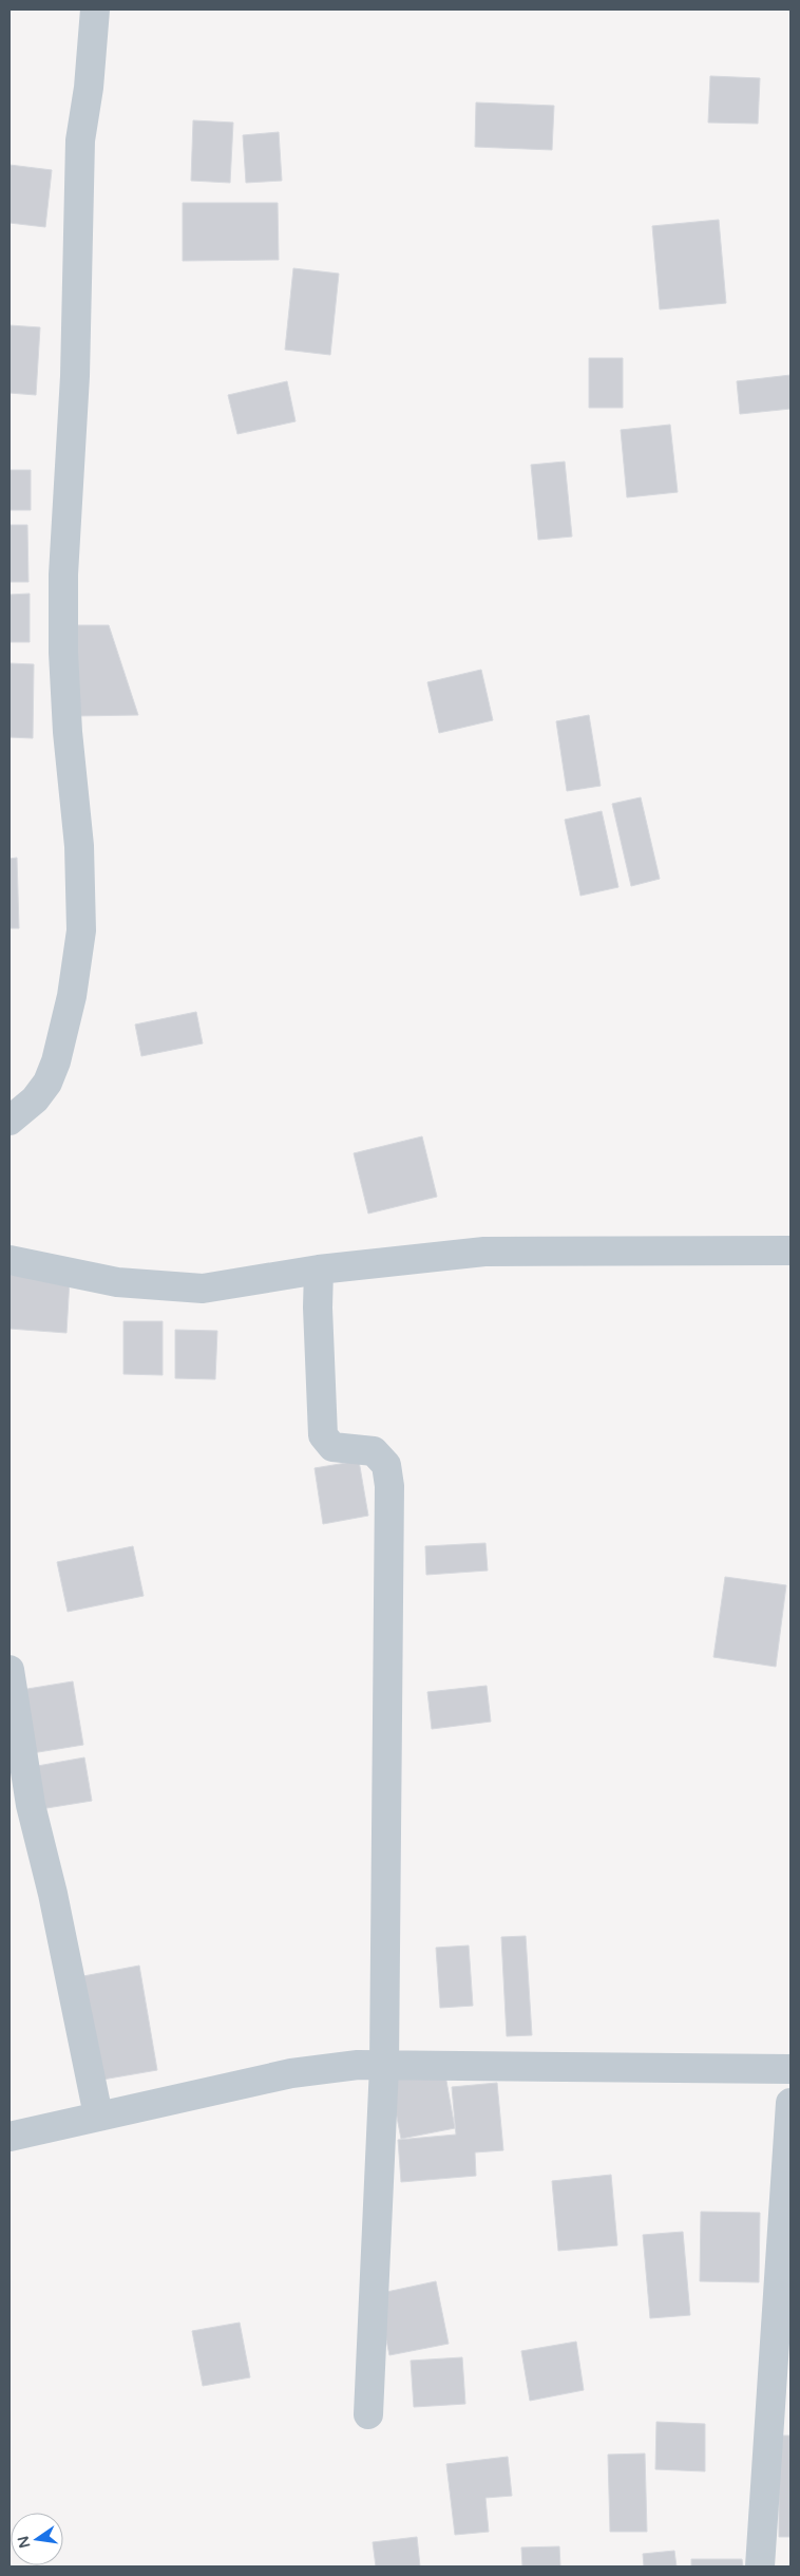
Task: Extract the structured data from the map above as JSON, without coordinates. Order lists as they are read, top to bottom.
{
  "north": "left"
}
